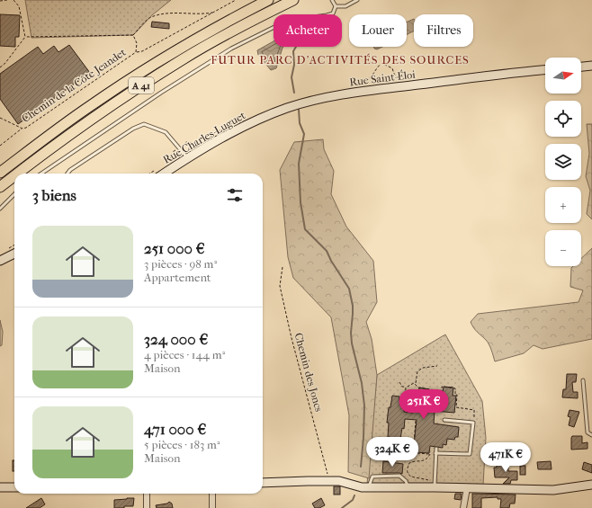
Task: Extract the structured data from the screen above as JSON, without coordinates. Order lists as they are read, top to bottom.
{
  "streets": {
    "highway": ["A 41"],
    "main road": ["Rue Saint-Éloi", "Rue Charles-Luguet"],
    "path": ["Chemin de la Côte Jeandet", "Chemin des Joncs"]
  },
  "crossings": [
    ["Rue Saint-Éloi", "Rue Charles-Luguet"]
  ],
  "districts": ["FUTUR PARC D’ACTIVITÉS DES SOURCES"],
  "north": "right",
  "page": {
    "chip": ["Acheter", "Louer", "Filtres"],
    "map_buttons": ["+", "−"],
    "heading": "3 biens",
    "list": [
      {
        "name": "251 000 €",
        "note": "3 pièces · 98 m² · Appartement"
      },
      {
        "name": "324 000 €",
        "note": "4 pièces · 144 m² · Maison"
      },
      {
        "name": "471 000 €",
        "note": "5 pièces · 183 m² · Maison"
      }
    ],
    "price": ["251K €", "324K €", "471K €"]
  }
}
